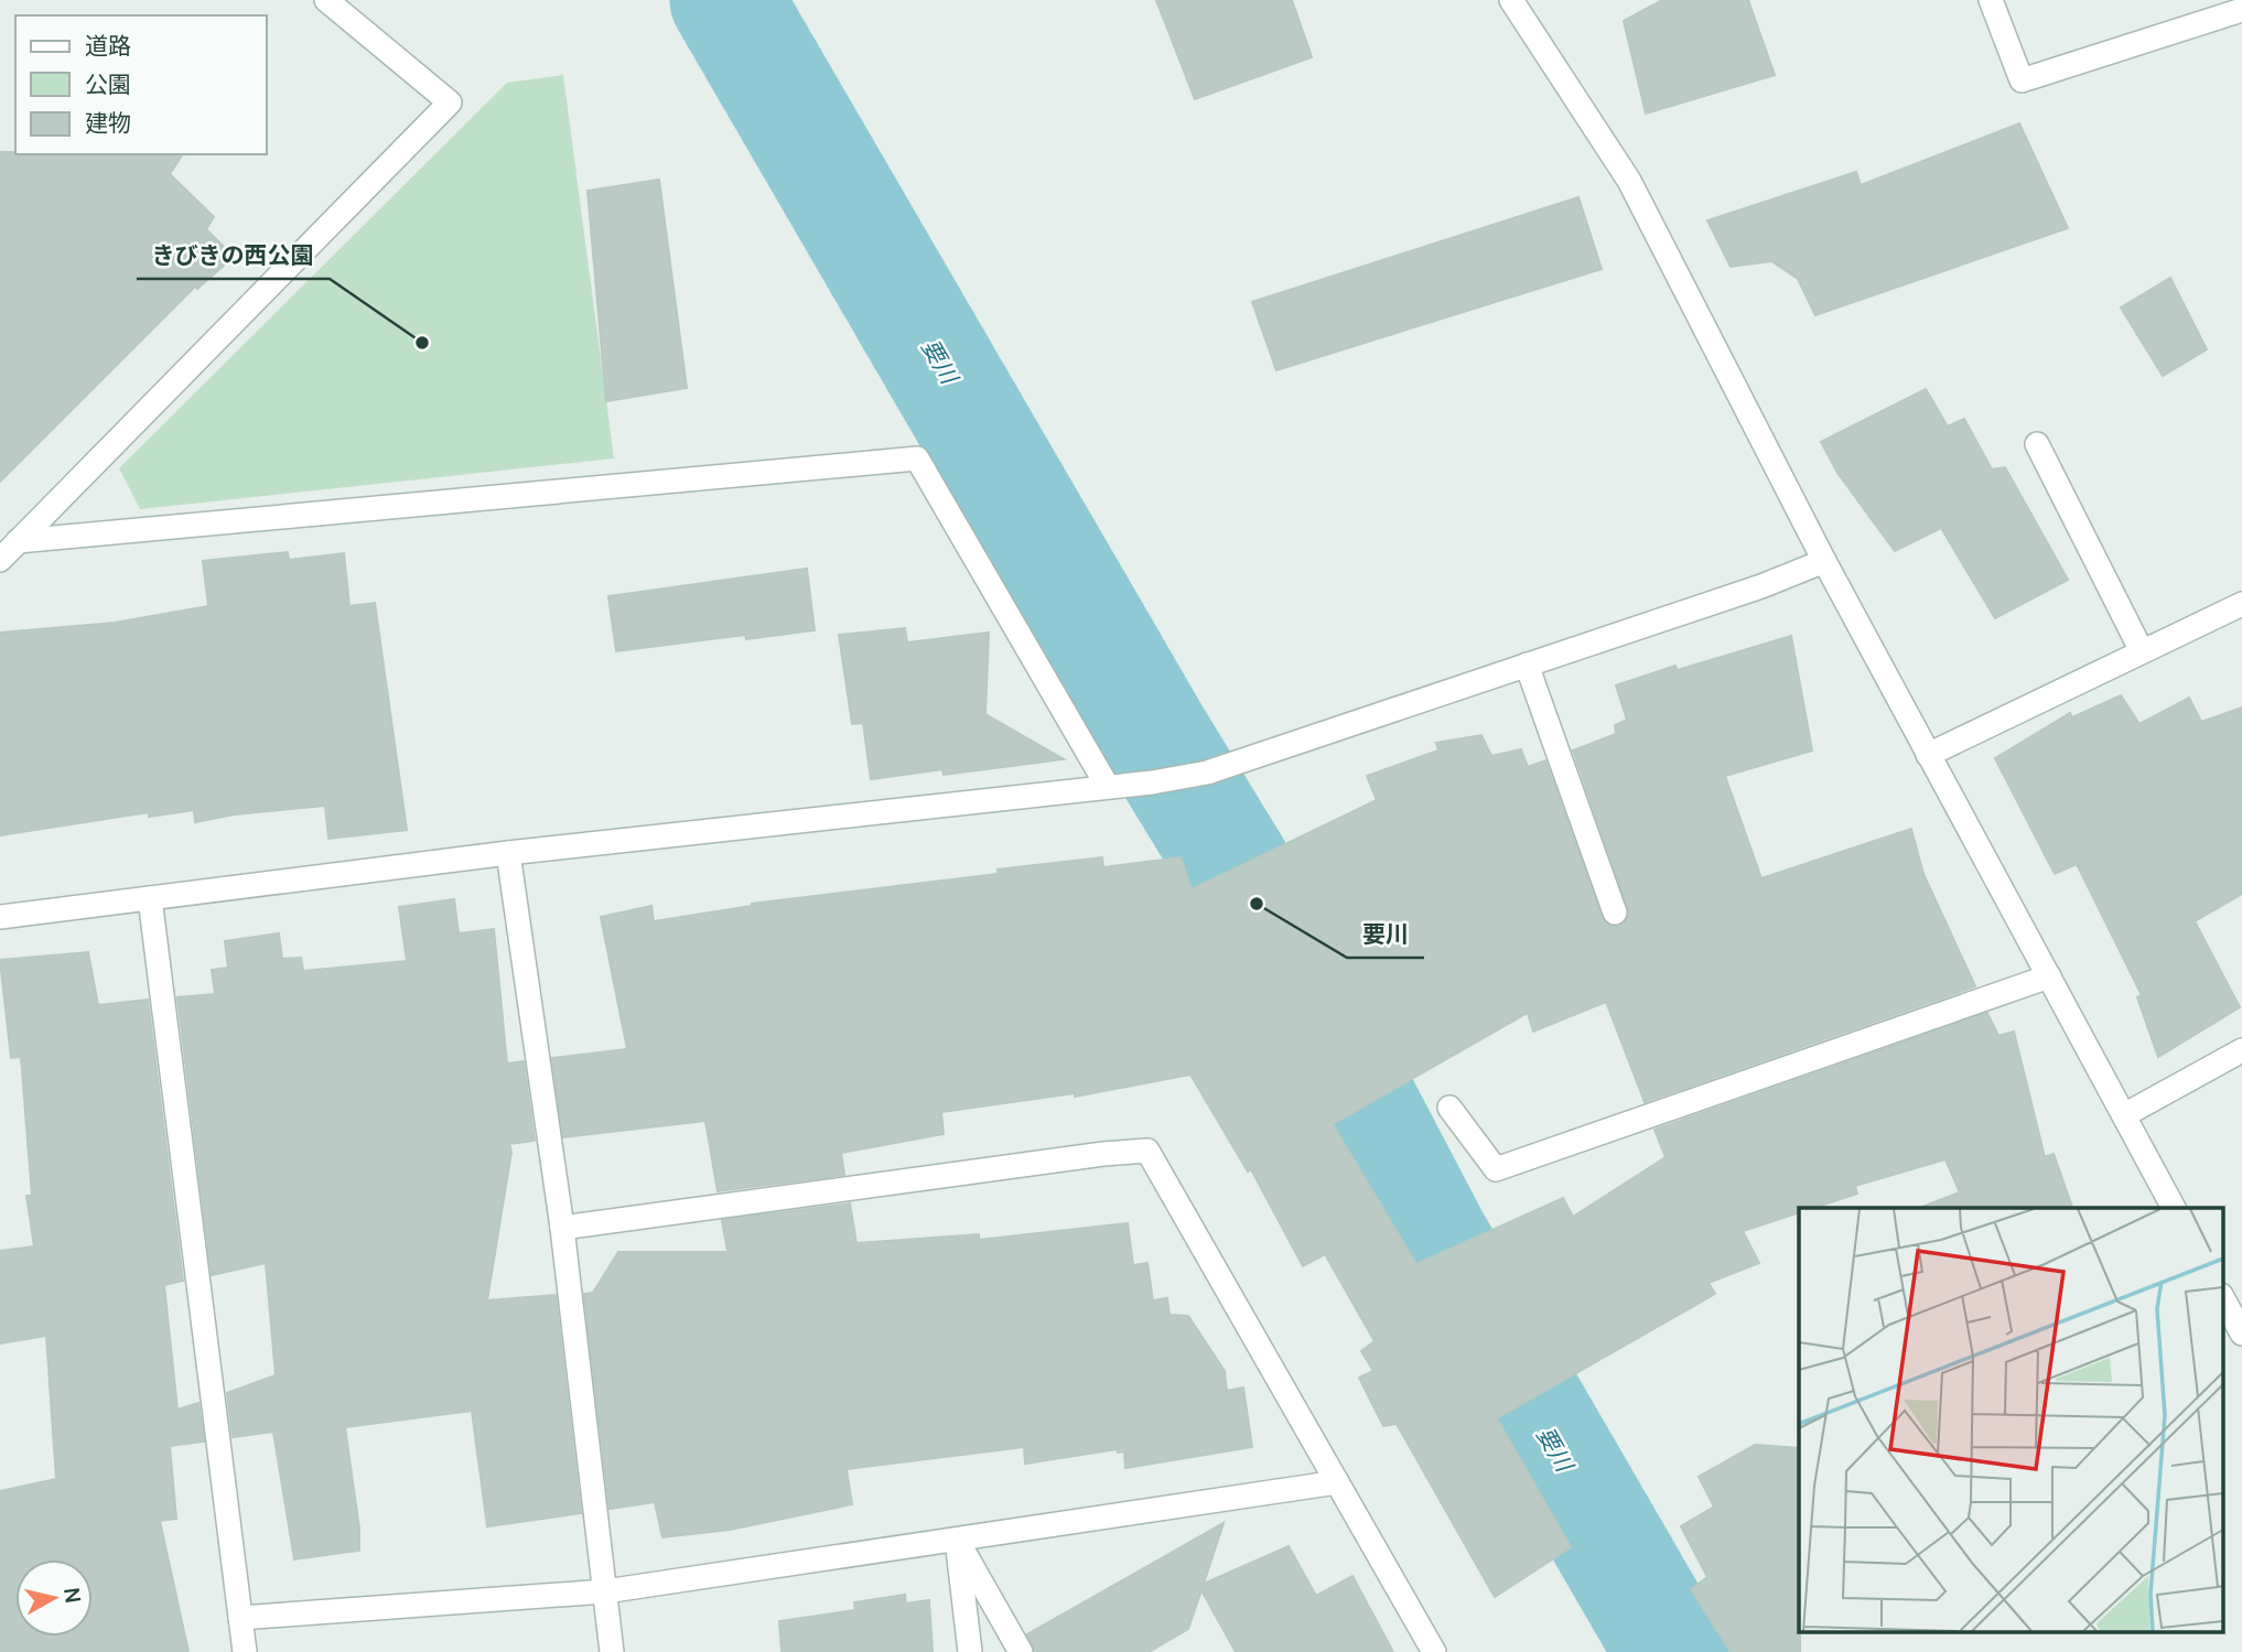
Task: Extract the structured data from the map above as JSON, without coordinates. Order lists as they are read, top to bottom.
{
  "water": ["要川"],
  "places": ["きびきの西公園", "要川"],
  "legend": ["道路", "公園", "建物"],
  "north": "right"
}
